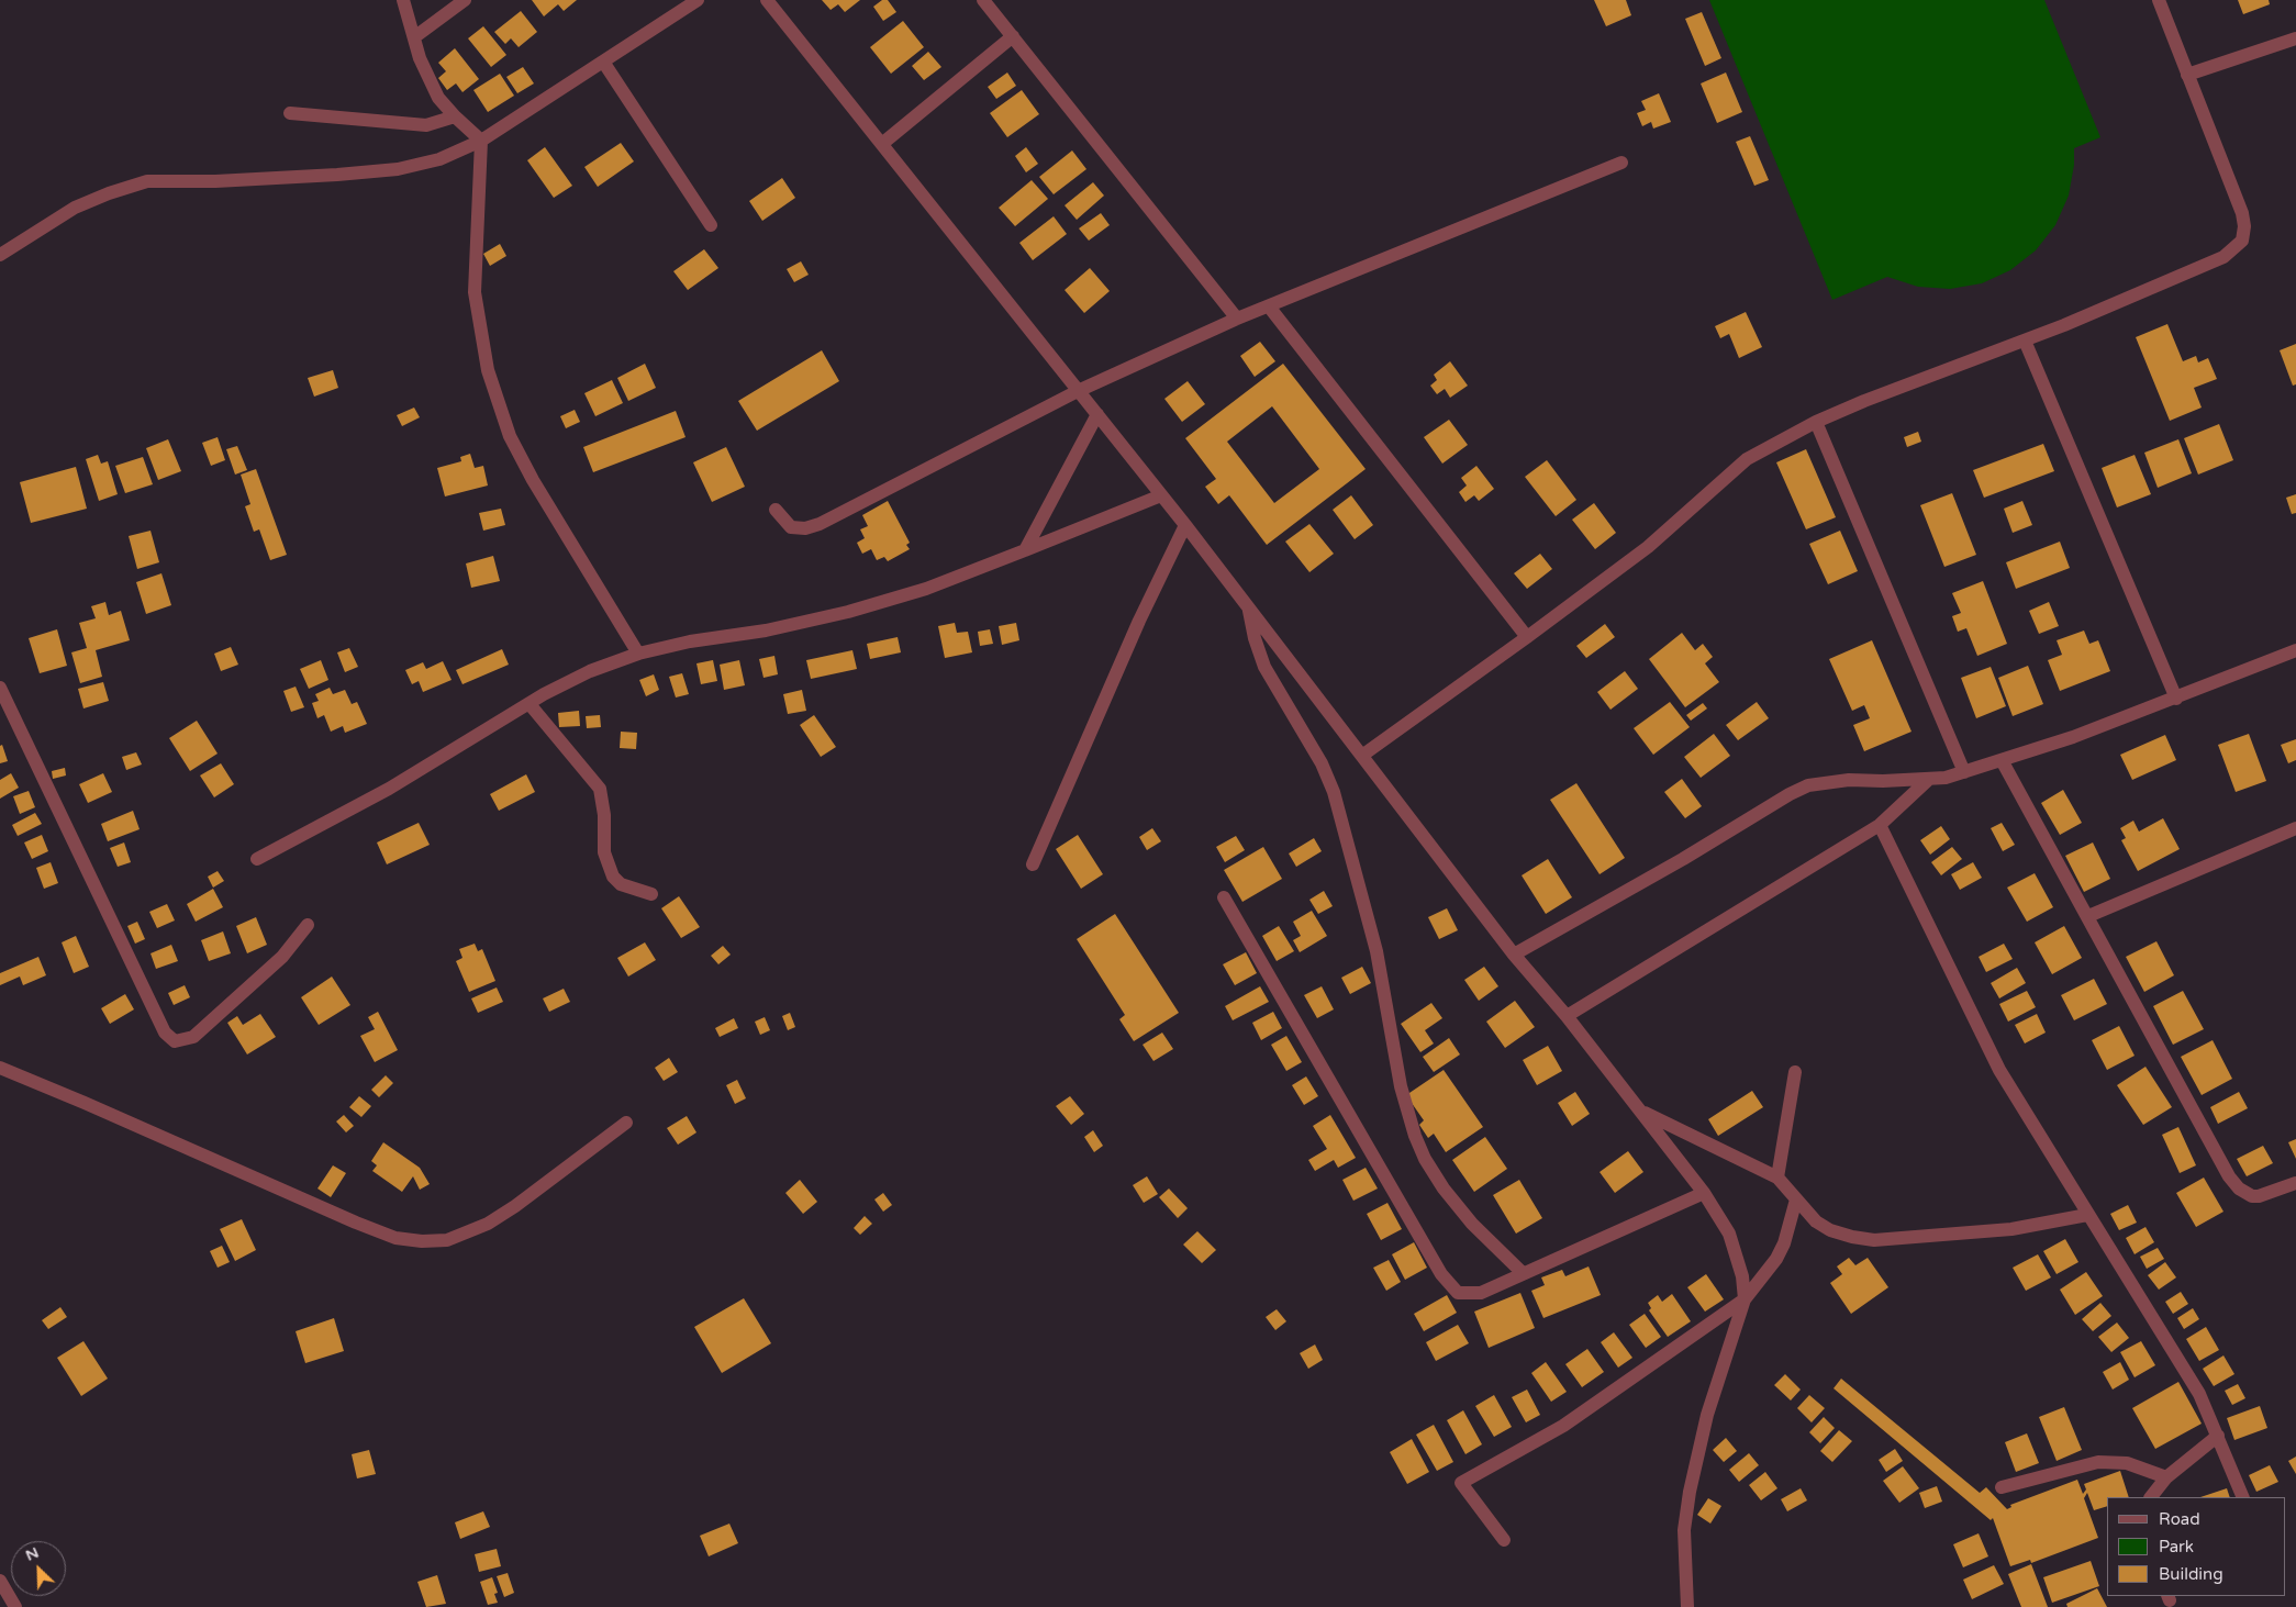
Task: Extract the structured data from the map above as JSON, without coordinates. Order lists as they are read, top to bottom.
{
  "legend": ["Road", "Park", "Building"],
  "north": "top left"
}
